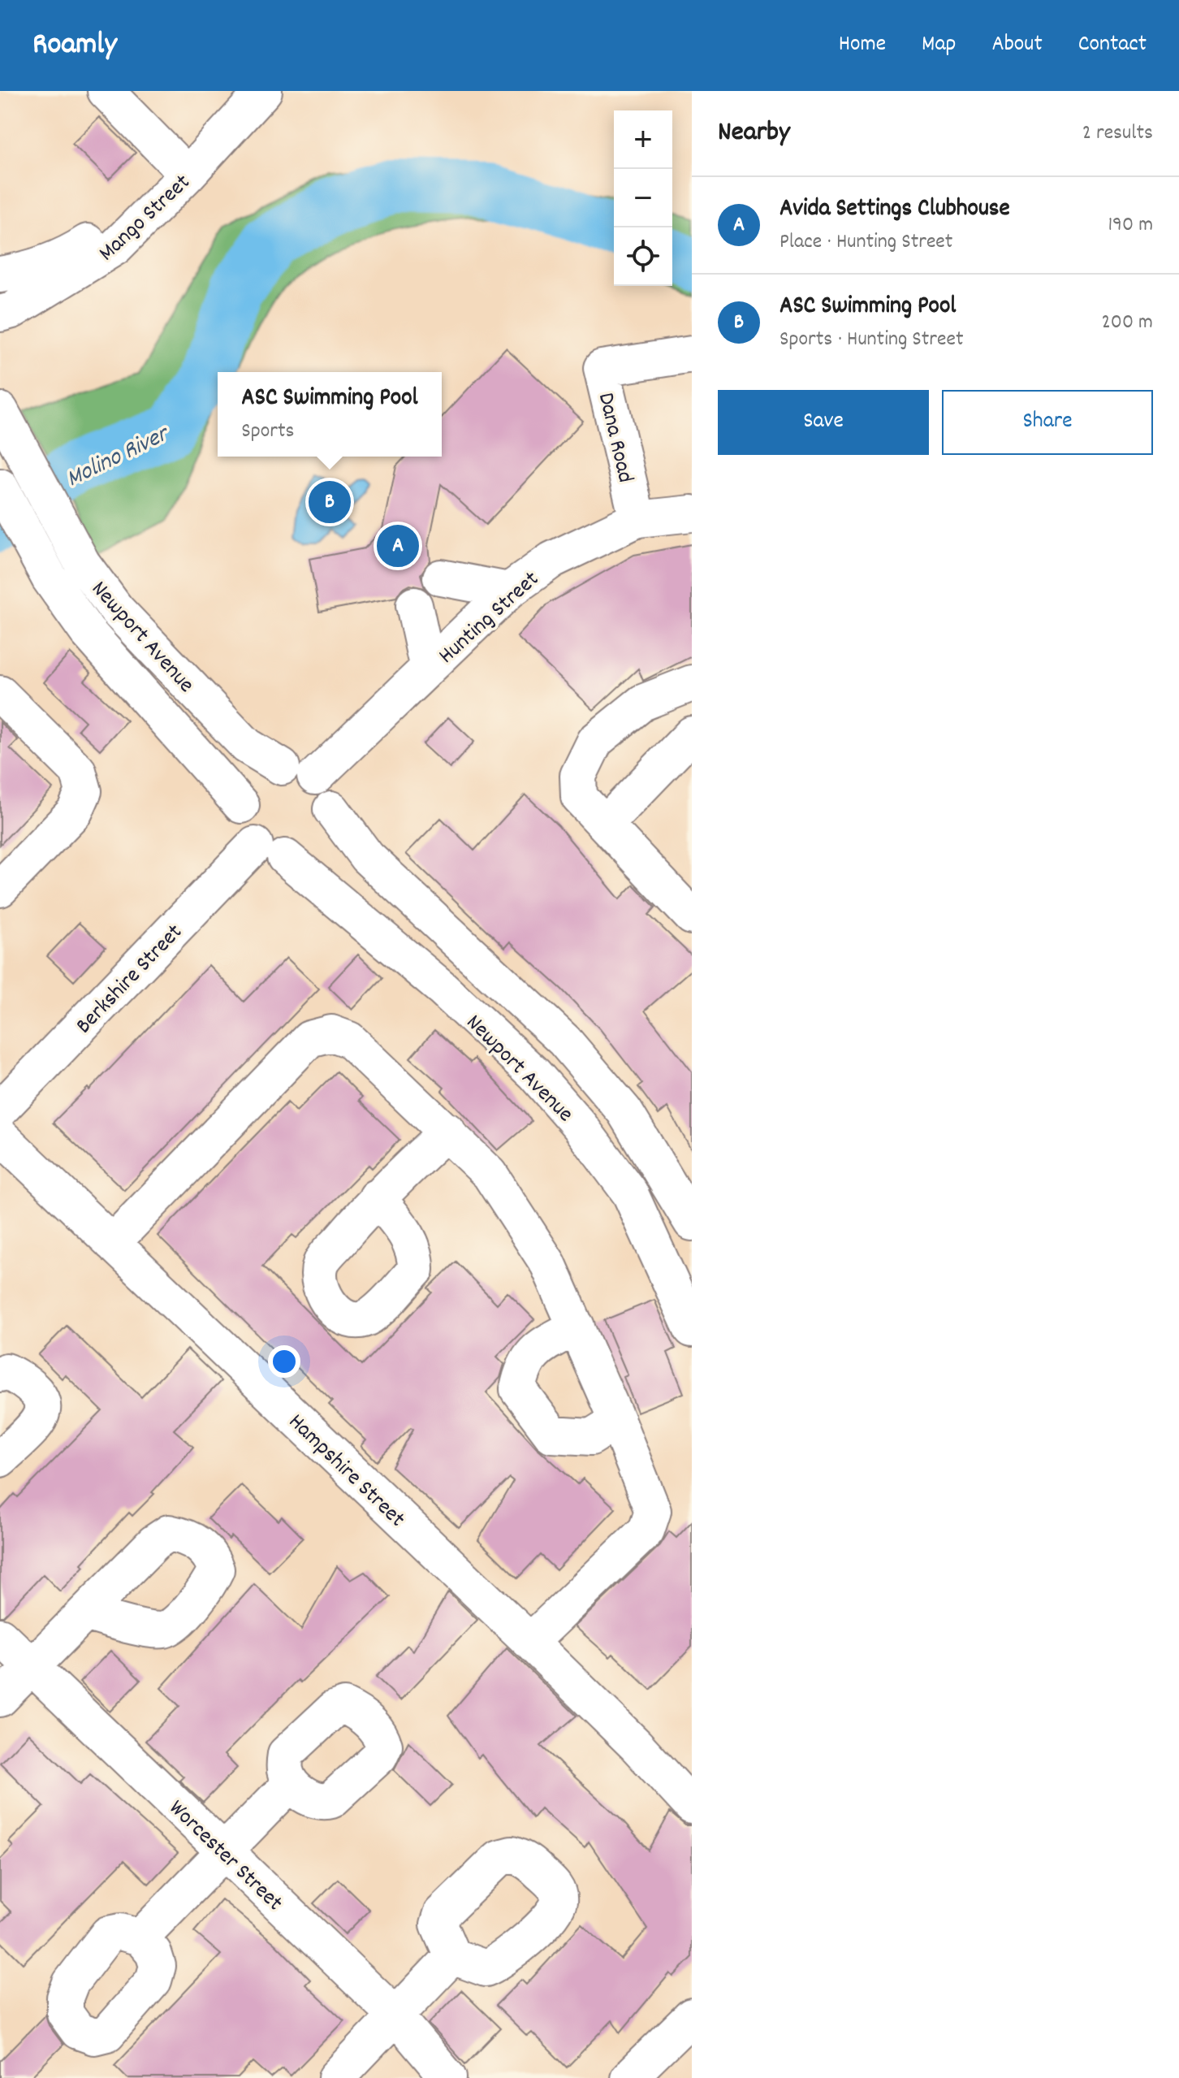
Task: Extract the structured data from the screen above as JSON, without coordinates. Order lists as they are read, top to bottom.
{
  "streets": {
    "street": [
      "Mango Street",
      "Dana Road",
      "Hunting Street",
      "Newport Avenue",
      "Berkshire Street",
      "Hampshire Street",
      "Worcester Street"
    ]
  },
  "crossings": [
    ["Dana Road", "Hunting Street"],
    ["Hunting Street", "Newport Avenue"],
    ["Hunting Street", "Berkshire Street"],
    ["Newport Avenue", "Berkshire Street"]
  ],
  "water": ["Molino River"],
  "page": {
    "header": "Roamly",
    "nav": [
      "Home",
      "Map",
      "About",
      "Contact"
    ],
    "heading": ["Nearby", "2 results"],
    "map_buttons": ["+", "−"],
    "list": [
      {
        "mark": "A",
        "name": "Avida Settings Clubhouse",
        "note": "Place · Hunting Street",
        "value": "190 m"
      },
      {
        "mark": "B",
        "name": "ASC Swimming Pool",
        "note": "Sports · Hunting Street",
        "value": "200 m"
      }
    ],
    "buttons": ["Save", "Share"],
    "popup": ["ASC Swimming Pool", "Sports"],
    "pins": ["B", "A"]
  }
}
